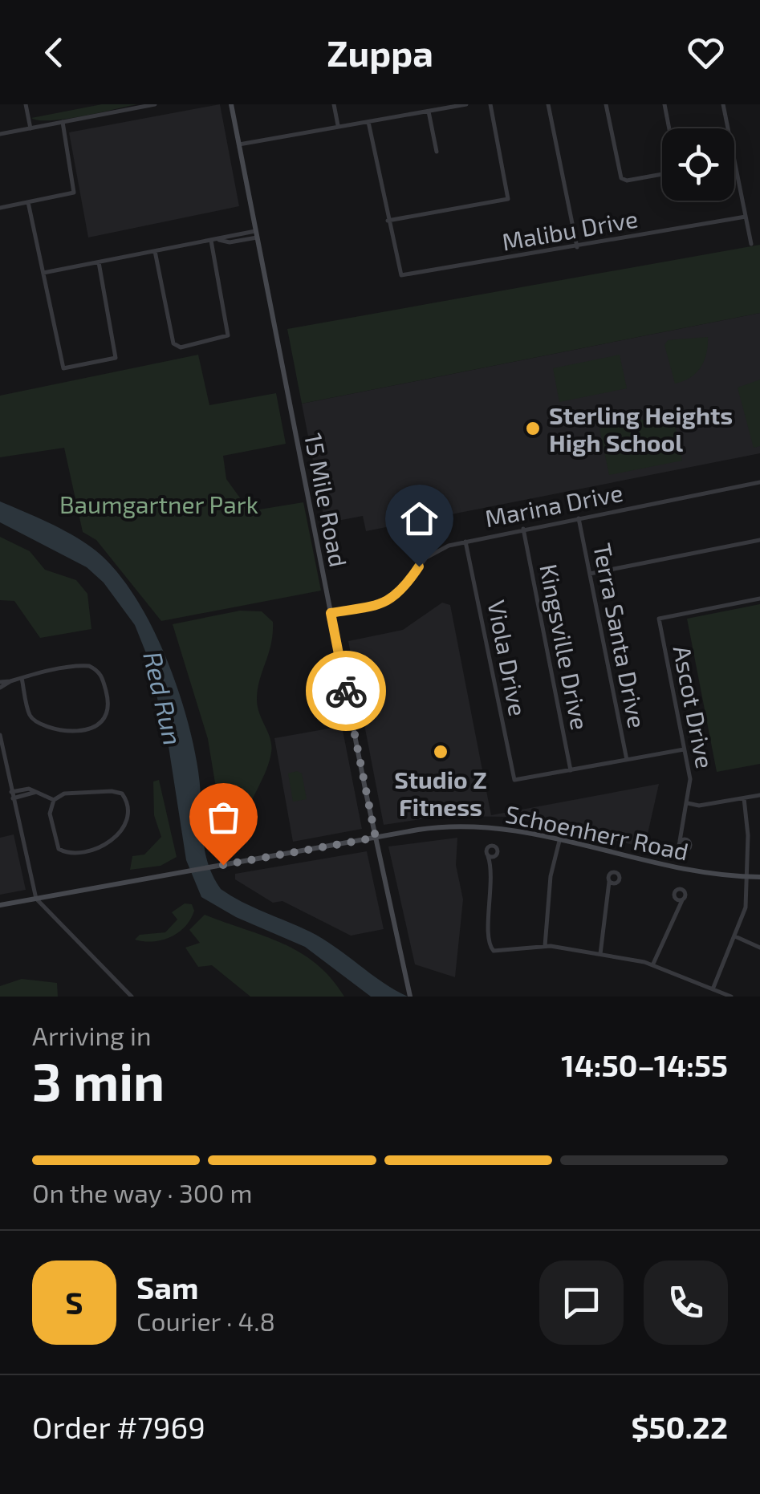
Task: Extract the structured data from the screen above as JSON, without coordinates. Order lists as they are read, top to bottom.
{
  "streets": {
    "main road": ["15 Mile Road", "Schoenherr Road"],
    "street": [
      "Malibu Drive",
      "Marina Drive",
      "Terra Santa Drive",
      "Kingsville Drive",
      "Viola Drive",
      "Ascot Drive"
    ]
  },
  "crossings": [
    ["15 Mile Road", "Marina Drive"],
    ["15 Mile Road", "Schoenherr Road"],
    ["Marina Drive", "Terra Santa Drive"],
    ["Marina Drive", "Kingsville Drive"],
    ["Marina Drive", "Viola Drive"],
    ["Kingsville Drive", "Viola Drive"]
  ],
  "water": ["Red Run"],
  "parks": ["Baumgartner Park"],
  "places": ["Sterling Heights High School", "Studio Z Fitness"],
  "page": {
    "header": "Zuppa",
    "heading": ["3 min", "Arriving in", "14:50–14:55"],
    "panel": [
      "Sam",
      "Courier · 4.8",
      "Order #7969",
      "$50.22"
    ],
    "bar": "On the way · 300 m",
    "round": "S"
  }
}
